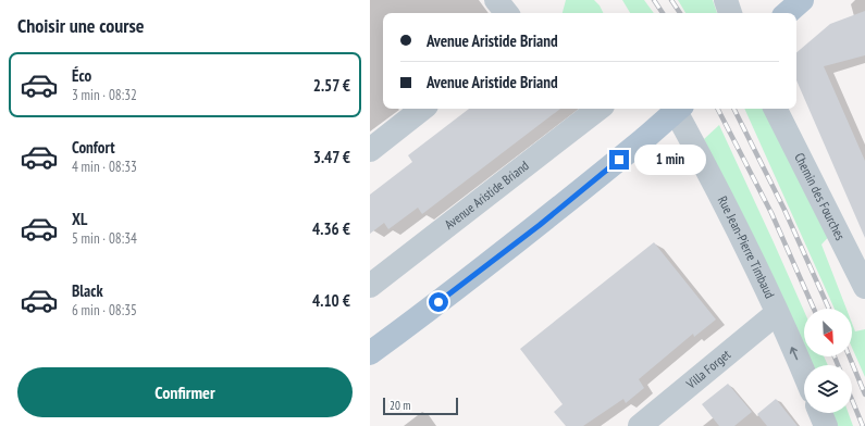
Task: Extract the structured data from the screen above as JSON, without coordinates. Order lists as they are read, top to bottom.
{
  "streets": {
    "street": [
      "Avenue Aristide Briand",
      "Chemin des Fourches",
      "Rue Jean-Pierre Timbaud",
      "Villa Forget"
    ]
  },
  "crossings": [
    ["Rue Jean-Pierre Timbaud", "Villa Forget"]
  ],
  "scale_bar": "20 m",
  "north": "bottom right",
  "page": {
    "heading": "Choisir une course",
    "banner": ["Avenue Aristide Briand", "Avenue Aristide Briand"],
    "list": [
      {
        "name": "Éco",
        "note": "3 min · 08:32",
        "value": "2.57 €"
      },
      {
        "name": "Confort",
        "note": "4 min · 08:33",
        "value": "3.47 €"
      },
      {
        "name": "XL",
        "note": "5 min · 08:34",
        "value": "4.36 €"
      },
      {
        "name": "Black",
        "note": "6 min · 08:35",
        "value": "4.10 €"
      }
    ],
    "bubble": "1 min",
    "buttons": "Confirmer",
    "scale": "20 m"
  }
}
